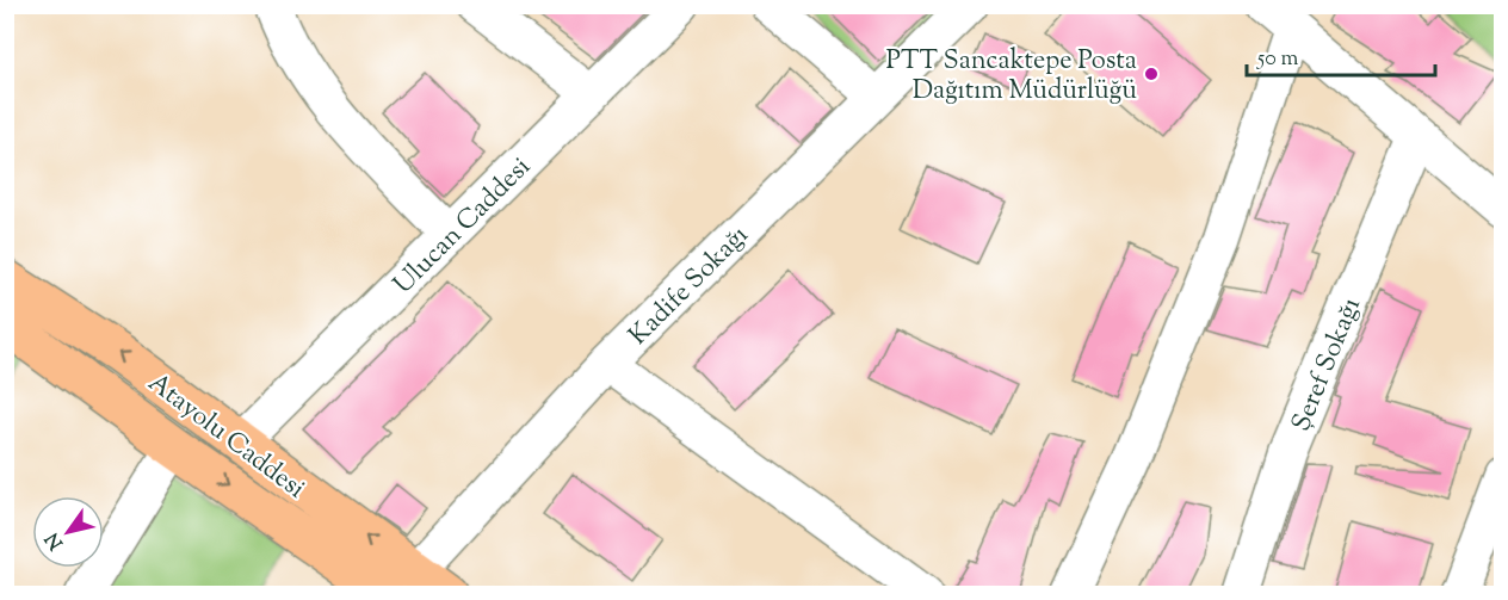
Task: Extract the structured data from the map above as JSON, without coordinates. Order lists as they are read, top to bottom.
{
  "streets": {
    "main road": ["Atayolu Caddesi"],
    "street": ["Ulucan Caddesi", "Kadife Sokağı", "Şeref Sokağı"]
  },
  "crossings": [
    ["Ulucan Caddesi", "Atayolu Caddesi"],
    ["Kadife Sokağı", "Atayolu Caddesi"]
  ],
  "places": ["PTT Sancaktepe Posta Dağıtım Müdürlüğü"],
  "scale_bar": "50 m",
  "north": "bottom left"
}
